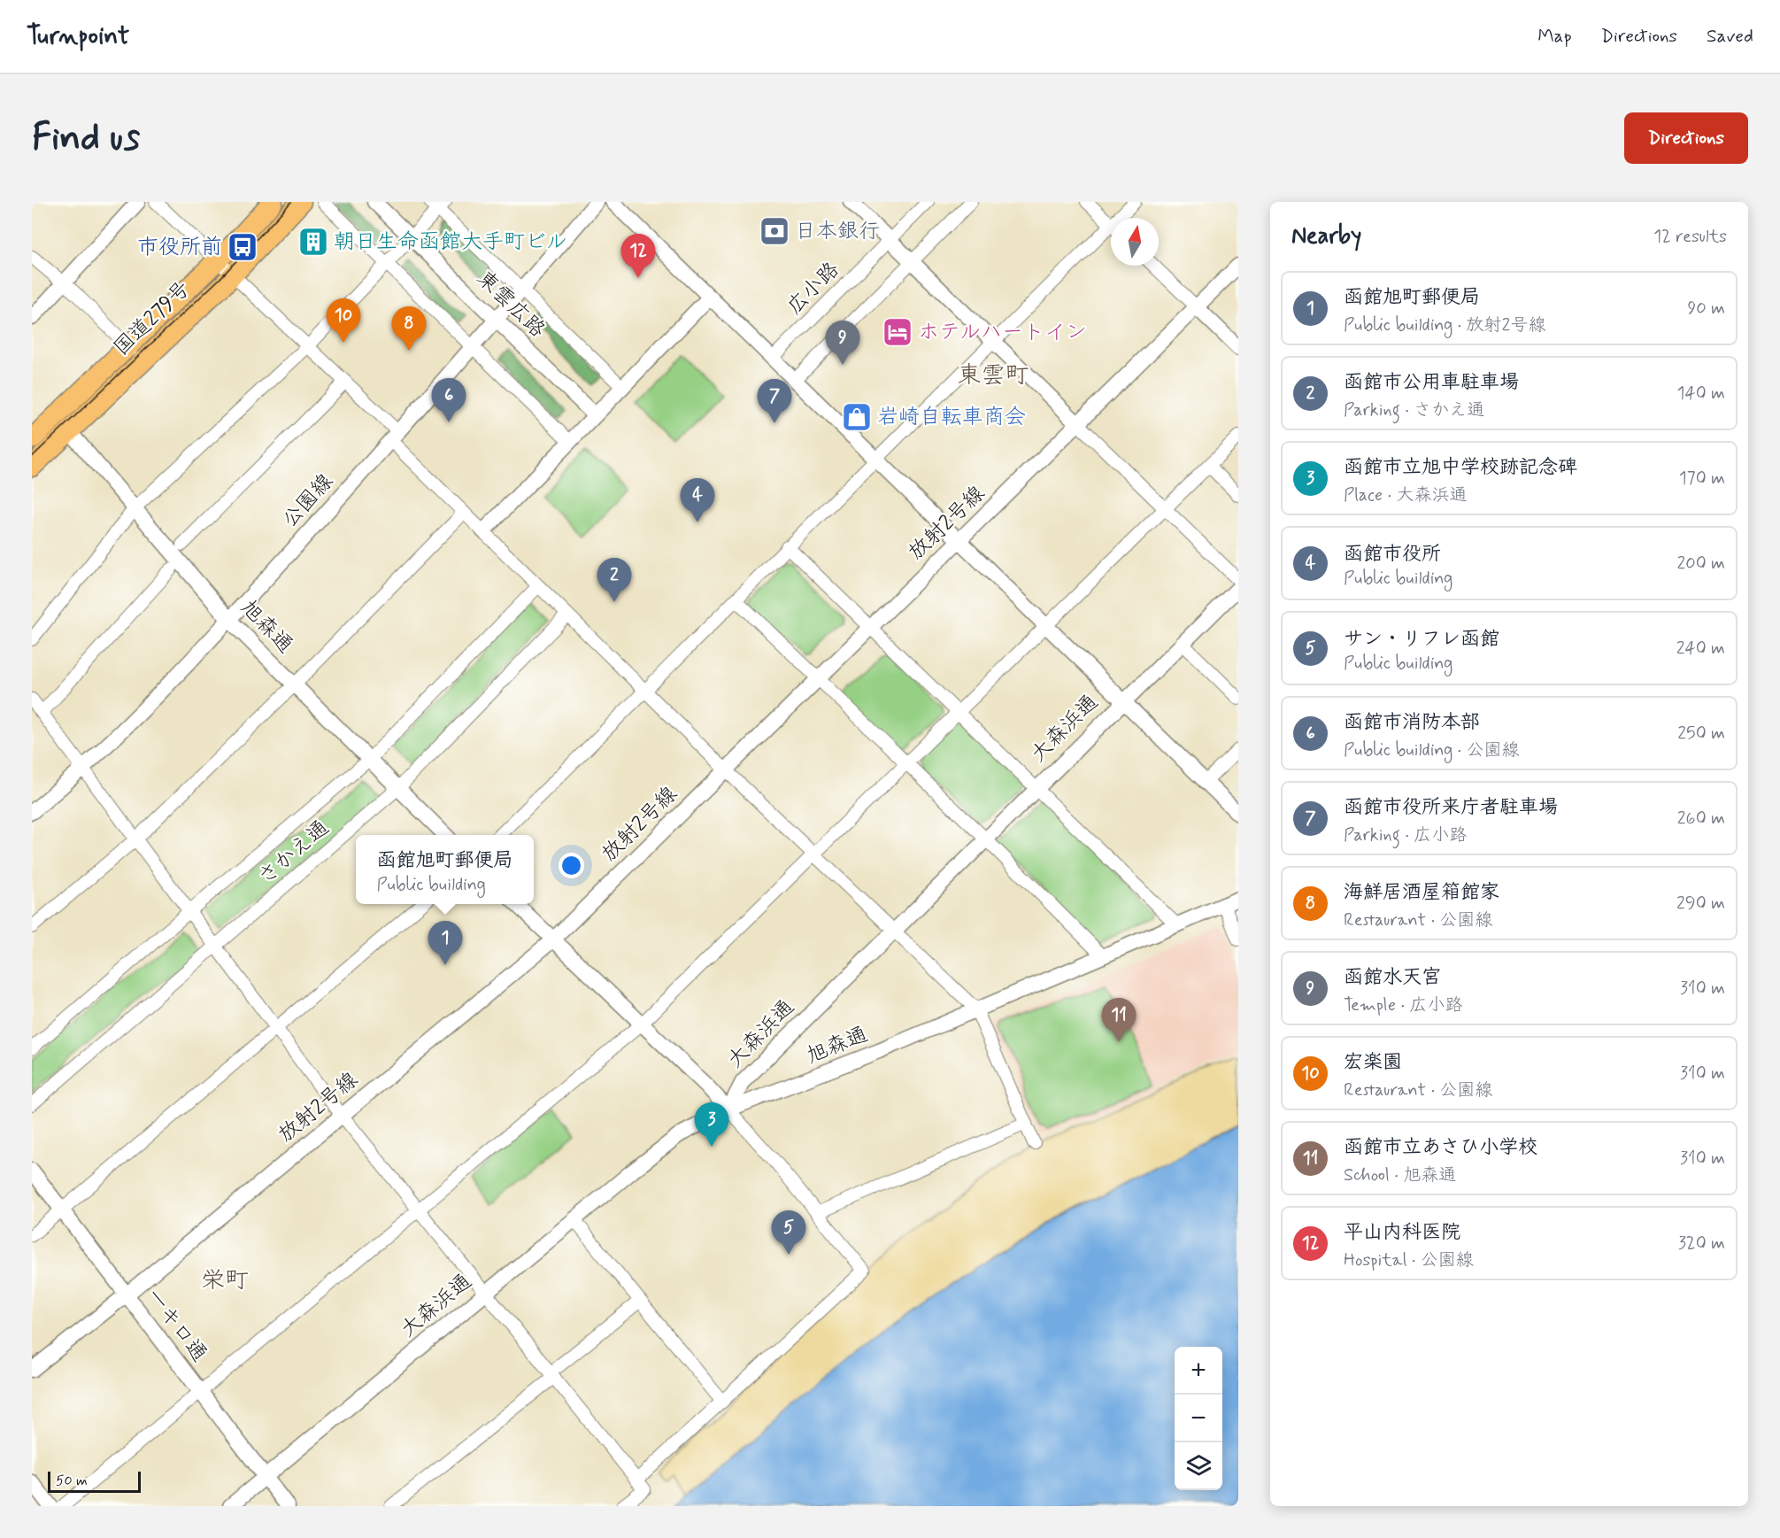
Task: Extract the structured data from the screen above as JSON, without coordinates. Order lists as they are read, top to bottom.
{
  "streets": {
    "highway": ["国道279号"],
    "street": [
      "広小路",
      "東雲広路",
      "公園線",
      "放射2号線",
      "旭森通",
      "大森浜通",
      "さかえ通",
      "一キロ通"
    ]
  },
  "crossings": [
    ["東雲広路", "公園線"],
    ["国道279号", "旭森通"],
    ["公園線", "旭森通"],
    ["放射2号線", "一キロ通"],
    ["旭森通", "大森浜通"],
    ["旭森通", "さかえ通"],
    ["大森浜通", "一キロ通"]
  ],
  "districts": ["東雲町", "栄町"],
  "places": {
    "bank": ["日本銀行"],
    "building": ["朝日生命函館大手町ビル"],
    "bus stop": ["市役所前"],
    "hotel": ["ホテルハートイン"],
    "shop": ["岩崎自転車商会"]
  },
  "scale_bar": "50 m",
  "north": "top",
  "page": {
    "header": "Turnpoint",
    "nav": ["Map", "Directions", "Saved"],
    "buttons": "Directions",
    "title": "Find us",
    "heading": ["Nearby", "12 results"],
    "pins": [
      "12",
      "10",
      "8",
      "9",
      "6",
      "7",
      "4",
      "2",
      "1",
      "11",
      "3",
      "5"
    ],
    "list": [
      {
        "mark": "1",
        "name": "函館旭町郵便局",
        "note": "Public building · 放射2号線",
        "value": "90 m"
      },
      {
        "mark": "2",
        "name": "函館市公用車駐車場",
        "note": "Parking · さかえ通",
        "value": "140 m"
      },
      {
        "mark": "3",
        "name": "函館市立旭中学校跡記念碑",
        "note": "Place · 大森浜通",
        "value": "170 m"
      },
      {
        "mark": "4",
        "name": "函館市役所",
        "note": "Public building",
        "value": "200 m"
      },
      {
        "mark": "5",
        "name": "サン・リフレ函館",
        "note": "Public building",
        "value": "240 m"
      },
      {
        "mark": "6",
        "name": "函館市消防本部",
        "note": "Public building · 公園線",
        "value": "250 m"
      },
      {
        "mark": "7",
        "name": "函館市役所来庁者駐車場",
        "note": "Parking · 広小路",
        "value": "260 m"
      },
      {
        "mark": "8",
        "name": "海鮮居酒屋箱館家",
        "note": "Restaurant · 公園線",
        "value": "290 m"
      },
      {
        "mark": "9",
        "name": "函館水天宮",
        "note": "Temple · 広小路",
        "value": "310 m"
      },
      {
        "mark": "10",
        "name": "宏楽園",
        "note": "Restaurant · 公園線",
        "value": "310 m"
      },
      {
        "mark": "11",
        "name": "函館市立あさひ小学校",
        "note": "School · 旭森通",
        "value": "310 m"
      },
      {
        "mark": "12",
        "name": "平山内科医院",
        "note": "Hospital · 公園線",
        "value": "320 m"
      }
    ],
    "popup": ["函館旭町郵便局", "Public building"],
    "map_buttons": ["+", "−"],
    "scale": "50 m"
  }
}
